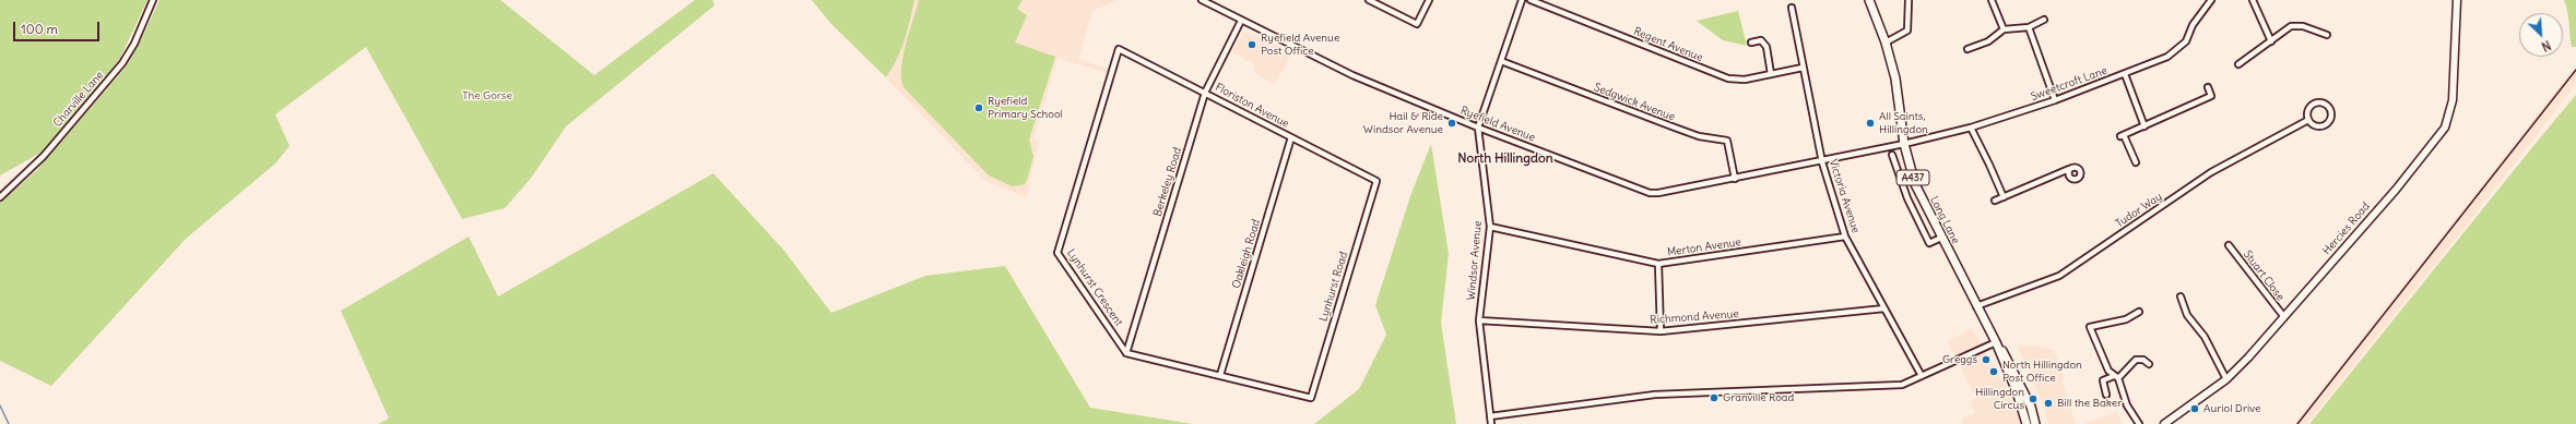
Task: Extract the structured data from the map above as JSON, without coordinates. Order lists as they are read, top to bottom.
{
  "streets": {
    "main road": ["A437", "Long Lane"],
    "street": [
      "Regent Avenue",
      "Sweetcroft Lane",
      "Charville Lane",
      "Sedgwick Avenue",
      "Floriston Avenue",
      "Ryefield Avenue",
      "Berkeley Road",
      "Victoria Avenue",
      "Tudor Way",
      "Hercies Road",
      "Merton Avenue",
      "Oakleigh Road",
      "Windsor Avenue",
      "Stuart Close",
      "Lynhurst Road",
      "Lynhurst Crescent",
      "Richmond Avenue"
    ]
  },
  "crossings": [
    ["Regent Avenue", "Victoria Avenue"],
    ["Sweetcroft Lane", "Ryefield Avenue"],
    ["Sweetcroft Lane", "Long Lane"],
    ["Sedgwick Avenue", "Ryefield Avenue"],
    ["Sedgwick Avenue", "Windsor Avenue"],
    ["Floriston Avenue", "Berkeley Road"],
    ["Floriston Avenue", "Oakleigh Road"],
    ["Floriston Avenue", "Lynhurst Road"],
    ["Floriston Avenue", "Lynhurst Crescent"],
    ["Ryefield Avenue", "Berkeley Road"],
    ["Ryefield Avenue", "Victoria Avenue"],
    ["Ryefield Avenue", "Long Lane"],
    ["Ryefield Avenue", "Windsor Avenue"],
    ["Berkeley Road", "Lynhurst Crescent"],
    ["Victoria Avenue", "Merton Avenue"],
    ["Victoria Avenue", "Richmond Avenue"],
    ["Tudor Way", "Long Lane"],
    ["Hercies Road", "Stuart Close"],
    ["Merton Avenue", "Windsor Avenue"],
    ["Oakleigh Road", "Lynhurst Road"],
    ["Windsor Avenue", "Richmond Avenue"]
  ],
  "districts": ["North Hillingdon"],
  "parks": ["The Gorse"],
  "places": [
    "Ryefield Avenue Post Office",
    "Ryefield Primary School",
    "Hail & Ride Windsor Avenue",
    "All Saints, Hillingdon",
    "Greggs",
    "North Hillingdon Post Office",
    "Granville Road",
    "Hillingdon Circus",
    "Bill the Baker",
    "Auriol Drive"
  ],
  "scale_bar": "100 m",
  "north": "bottom right"
}
